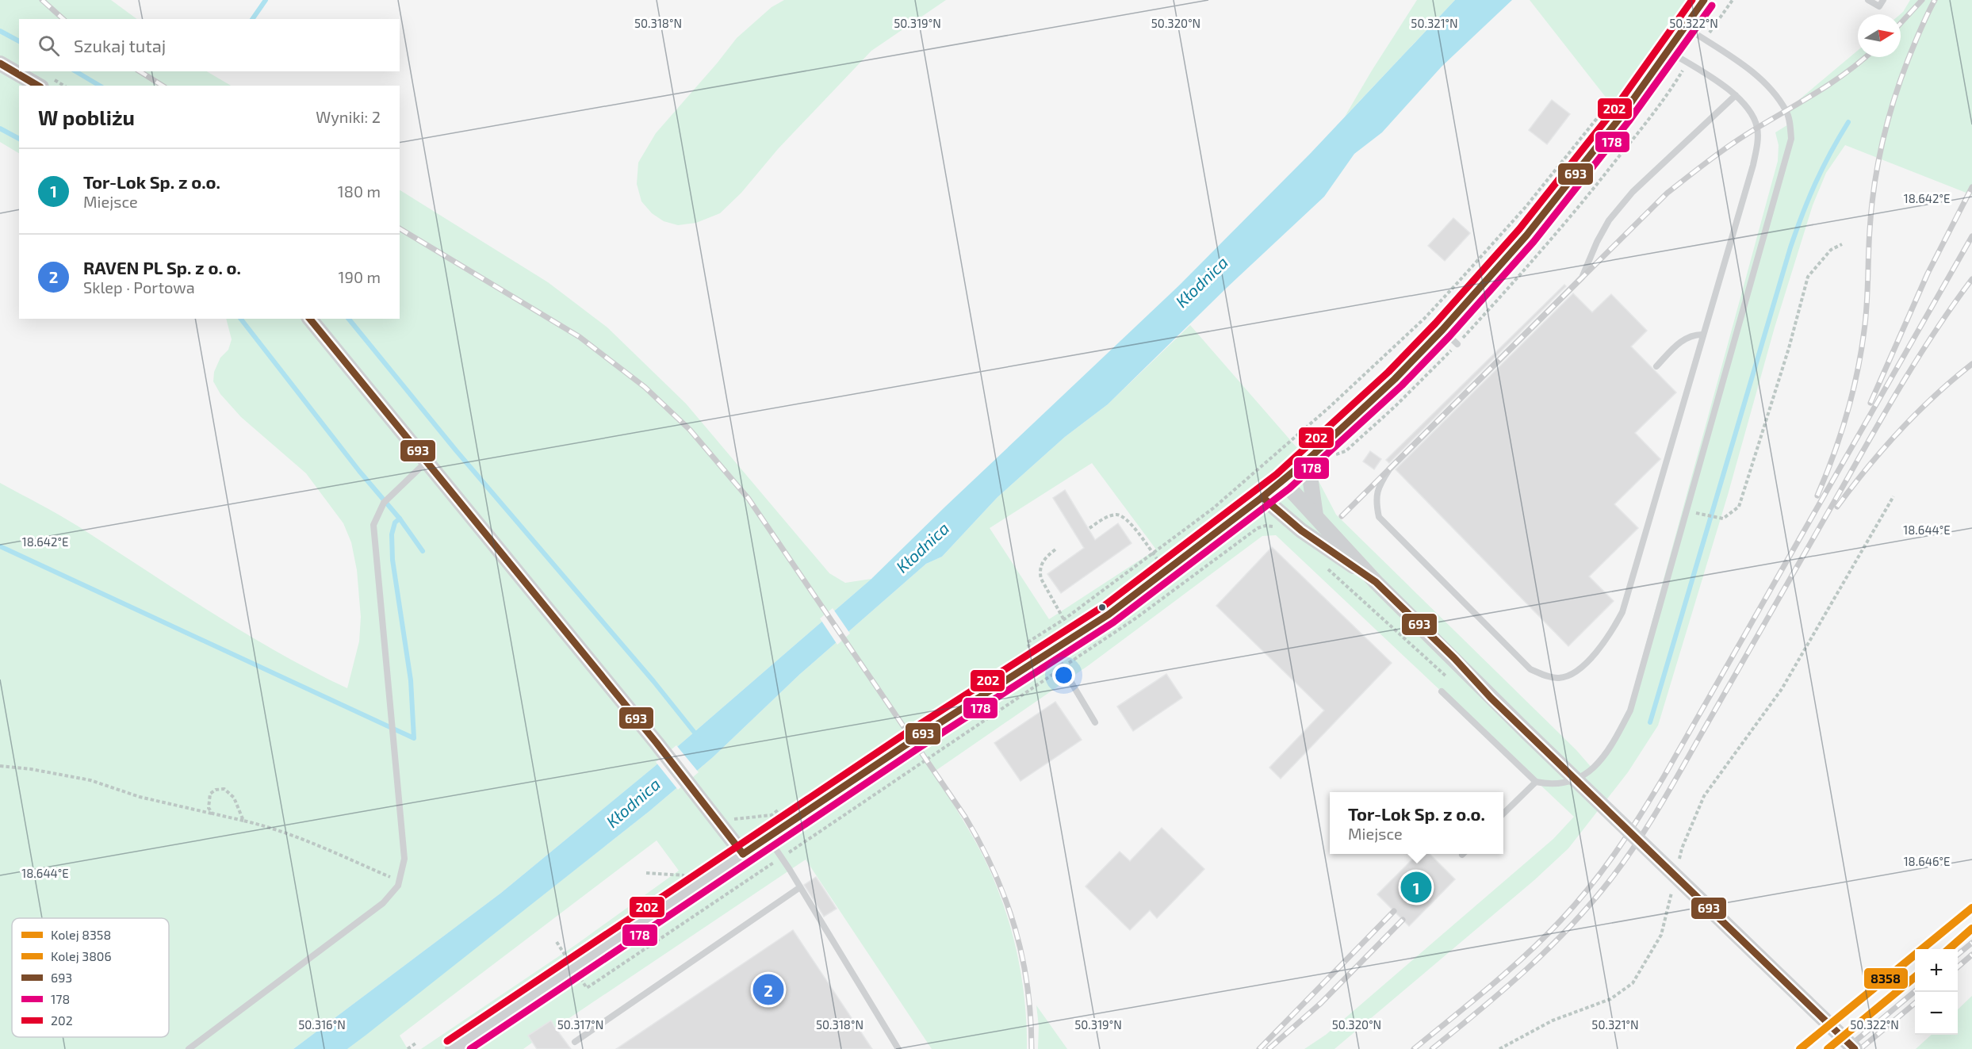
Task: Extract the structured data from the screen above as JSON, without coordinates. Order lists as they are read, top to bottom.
{
  "water": ["Kłodnica"],
  "lines": [
    "transit line 693",
    "transit line 202",
    "transit line 178",
    "rail line 8358",
    "rail line 3806"
  ],
  "legend": [
    "Kolej 8358",
    "Kolej 3806",
    "693",
    "178",
    "202"
  ],
  "north": "right",
  "page": {
    "search": "Szukaj tutaj",
    "heading": ["W pobliżu", "Wyniki: 2"],
    "list": [
      {
        "mark": "1",
        "name": "Tor-Lok Sp. z o.o.",
        "note": "Miejsce",
        "value": "180 m"
      },
      {
        "mark": "2",
        "name": "RAVEN PL Sp. z o. o.",
        "note": "Sklep · Portowa",
        "value": "190 m"
      }
    ],
    "popup": ["Tor-Lok Sp. z o.o.", "Miejsce"],
    "pins": ["1", "2"],
    "map_buttons": ["+", "−"]
  },
  "coordinates": [
    "50.318°N",
    "50.319°N",
    "50.320°N",
    "50.321°N",
    "50.322°N",
    "18.642°E",
    "18.644°E",
    "18.646°E",
    "50.316°N",
    "50.317°N"
  ]
}
